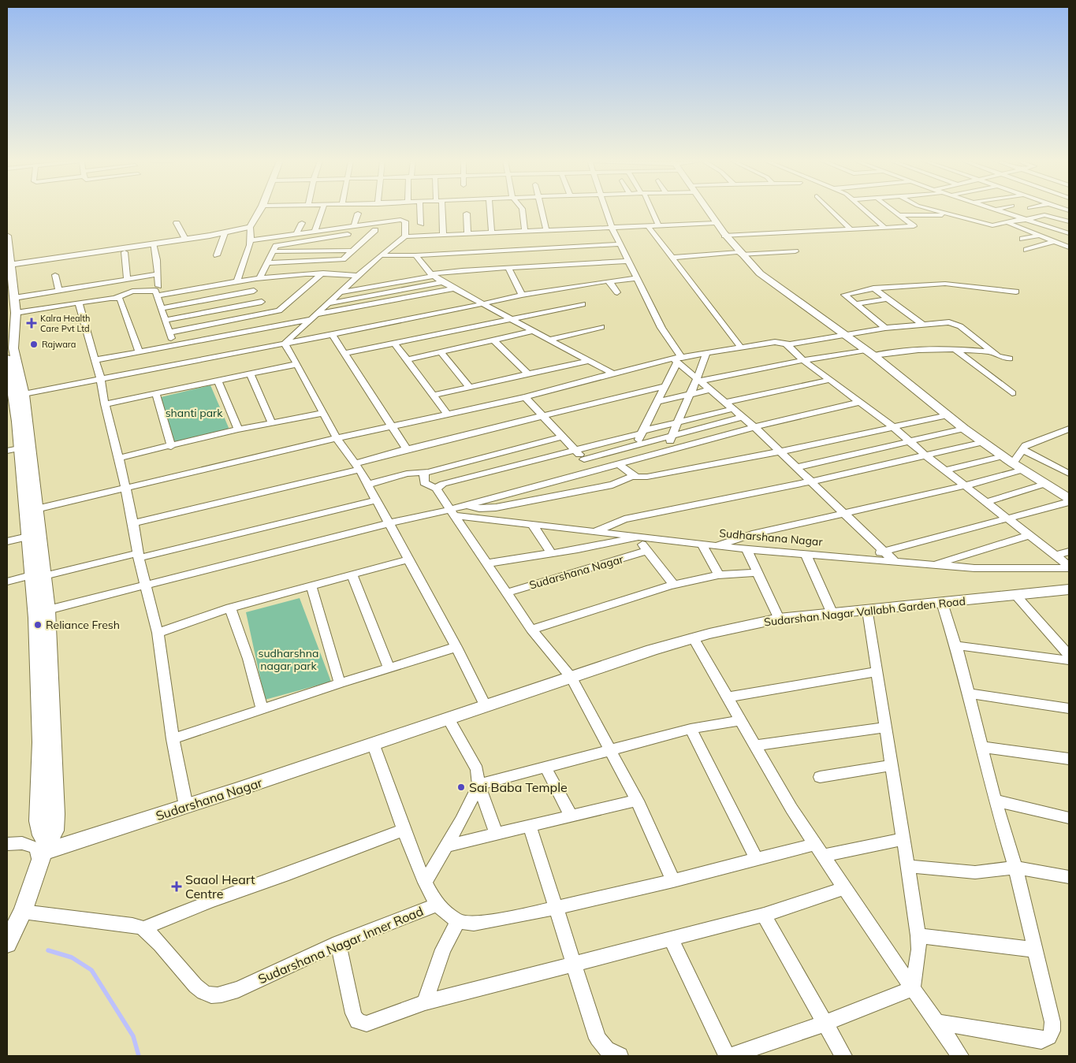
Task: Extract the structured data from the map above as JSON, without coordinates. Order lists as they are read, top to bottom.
{
  "streets": {
    "street": [
      "Sudharshana Nagar",
      "Sudarshana Nagar",
      "Sudarshan Nagar Vallabh Garden Road",
      "Sudarshana Nagar Inner Road"
    ]
  },
  "crossings": [
    ["Sudarshana Nagar", "Sudarshan Nagar Vallabh Garden Road"]
  ],
  "parks": ["shanti park", "sudharshna nagar park"],
  "places": {
    "health": ["Kalra Health Care Pvt Ltd", "Saaol Heart Centre"],
    "other": ["Rajwara", "Reliance Fresh", "Sai Baba Temple"]
  }
}
